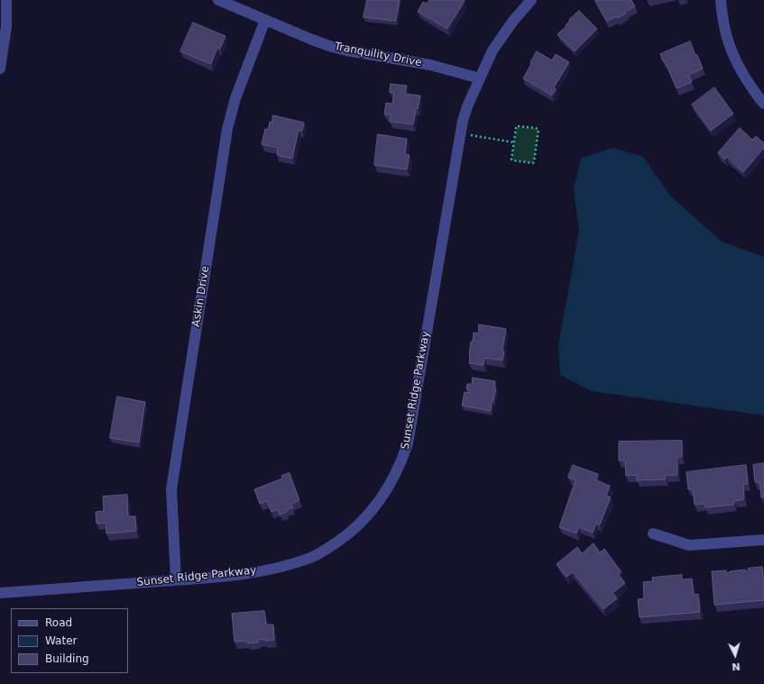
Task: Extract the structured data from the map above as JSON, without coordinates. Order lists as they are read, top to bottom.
{
  "streets": {
    "street": ["Tranquility Drive", "Askin Drive", "Sunset Ridge Parkway"]
  },
  "crossings": [
    ["Tranquility Drive", "Askin Drive"],
    ["Tranquility Drive", "Sunset Ridge Parkway"],
    ["Askin Drive", "Sunset Ridge Parkway"]
  ],
  "legend": ["Road", "Water", "Building"],
  "north": "bottom"
}
